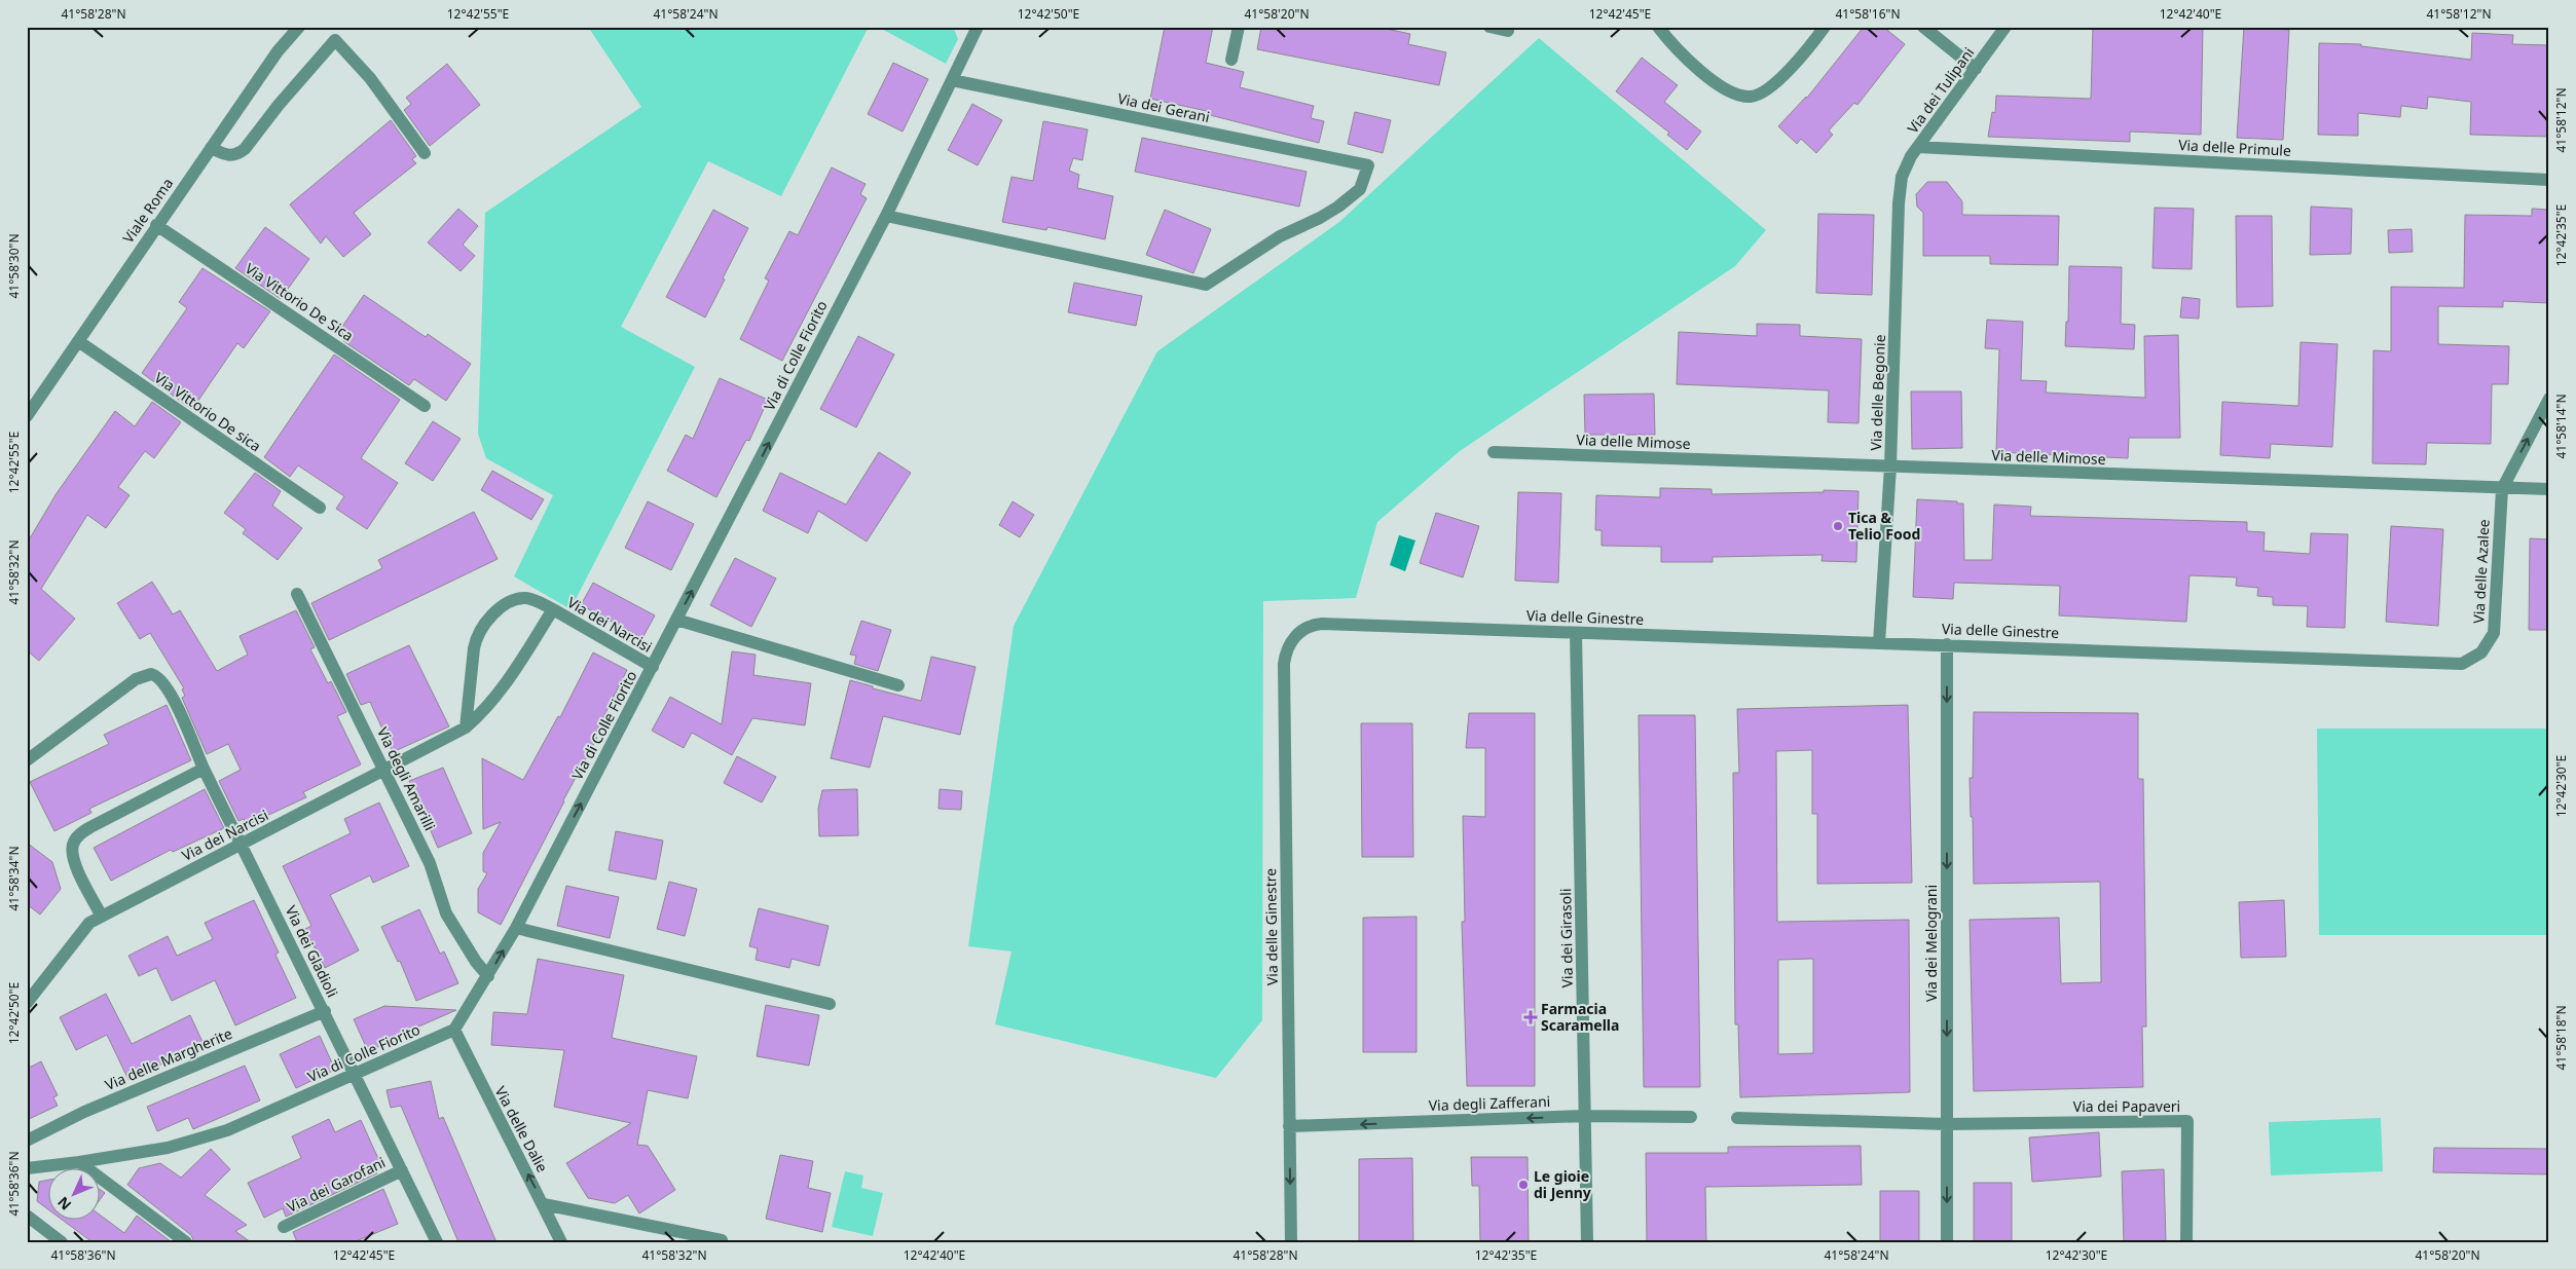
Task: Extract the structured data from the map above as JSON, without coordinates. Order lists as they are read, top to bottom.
{
  "streets": {
    "street": [
      "Via dei Tulipani",
      "Via dei Gerani",
      "Via delle Primule",
      "Viale Roma",
      "Via Vittorio De Sica",
      "Via di Colle Fiorito",
      "Via delle Begonie",
      "Via Vittorio De sica",
      "Via delle Mimose",
      "Via delle Azalee",
      "Via delle Ginestre",
      "Via dei Narcisi",
      "Via degli Amarilli",
      "Via dei Girasoli",
      "Via dei Melograni",
      "Via dei Gladioli",
      "Via delle Margherite",
      "Via degli Zafferani",
      "Via dei Papaveri",
      "Via delle Dalie",
      "Via dei Garofani"
    ]
  },
  "crossings": [
    ["Via dei Tulipani", "Via delle Primule"],
    ["Via dei Tulipani", "Via delle Begonie"],
    ["Via dei Gerani", "Via di Colle Fiorito"],
    ["Via delle Primule", "Via delle Begonie"],
    ["Viale Roma", "Via Vittorio De Sica"],
    ["Viale Roma", "Via Vittorio De sica"],
    ["Via di Colle Fiorito", "Via dei Narcisi"],
    ["Via di Colle Fiorito", "Via degli Amarilli"],
    ["Via di Colle Fiorito", "Via dei Gladioli"],
    ["Via di Colle Fiorito", "Via delle Dalie"],
    ["Via delle Begonie", "Via delle Mimose"],
    ["Via delle Begonie", "Via delle Ginestre"],
    ["Via delle Mimose", "Via delle Azalee"],
    ["Via delle Azalee", "Via delle Ginestre"],
    ["Via delle Ginestre", "Via dei Girasoli"],
    ["Via delle Ginestre", "Via dei Melograni"],
    ["Via delle Ginestre", "Via degli Zafferani"],
    ["Via dei Narcisi", "Via degli Amarilli"],
    ["Via dei Narcisi", "Via dei Gladioli"],
    ["Via dei Girasoli", "Via degli Zafferani"],
    ["Via dei Melograni", "Via dei Papaveri"],
    ["Via dei Gladioli", "Via delle Margherite"],
    ["Via dei Gladioli", "Via dei Garofani"]
  ],
  "one_way": [
    "Via di Colle Fiorito",
    "Via dei Melograni",
    "Via degli Zafferani",
    "Via delle Dalie"
  ],
  "places": {
    "other": ["Tica & Telio Food", "Le gioie di Jenny"],
    "health": ["Farmacia Scaramella"]
  },
  "north": "bottom left",
  "coordinates": [
    "41°58'28\"N",
    "12°42'55\"E",
    "41°58'24\"N",
    "12°42'50\"E",
    "41°58'20\"N",
    "12°42'45\"E",
    "41°58'16\"N",
    "12°42'40\"E",
    "41°58'12\"N",
    "12°42'35\"E",
    "41°58'30\"N",
    "41°58'14\"N",
    "41°58'32\"N",
    "12°42'30\"E",
    "41°58'34\"N",
    "41°58'18\"N",
    "41°58'36\"N"
  ]
}
